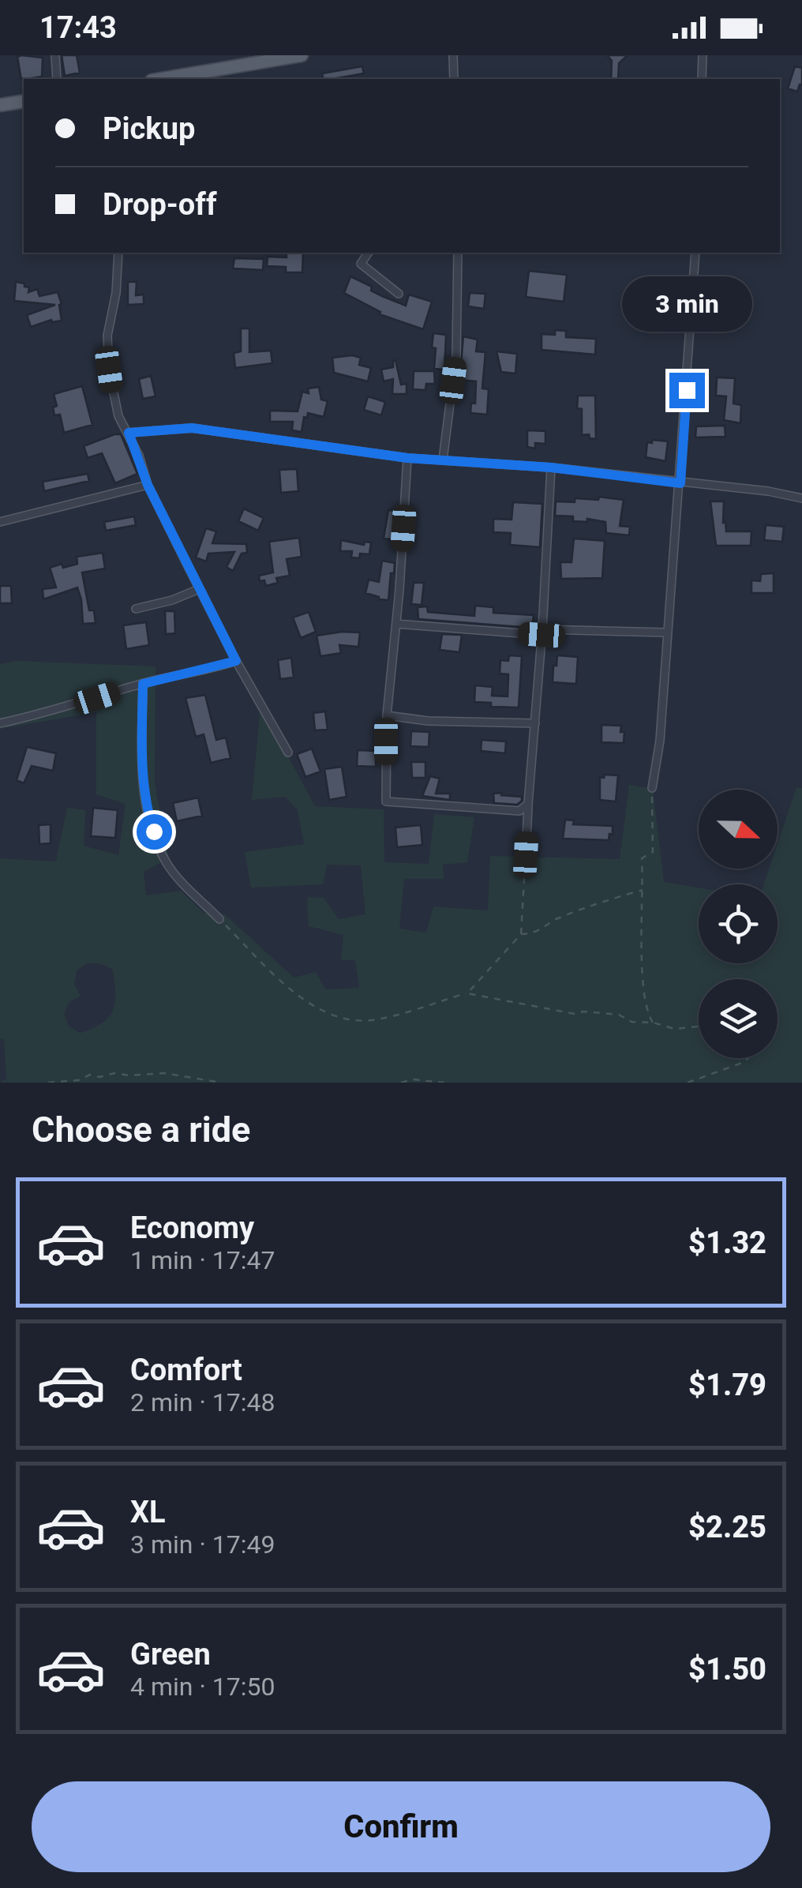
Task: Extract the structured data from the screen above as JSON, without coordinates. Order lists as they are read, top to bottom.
{
  "north": "right",
  "page": {
    "status": "17:43",
    "banner": ["Pickup", "Drop-off"],
    "bubble": "3 min",
    "heading": "Choose a ride",
    "list": [
      {
        "name": "Economy",
        "note": "1 min · 17:47",
        "value": "$1.32"
      },
      {
        "name": "Comfort",
        "note": "2 min · 17:48",
        "value": "$1.79"
      },
      {
        "name": "XL",
        "note": "3 min · 17:49",
        "value": "$2.25"
      },
      {
        "name": "Green",
        "note": "4 min · 17:50",
        "value": "$1.50"
      }
    ],
    "buttons": "Confirm"
  }
}
